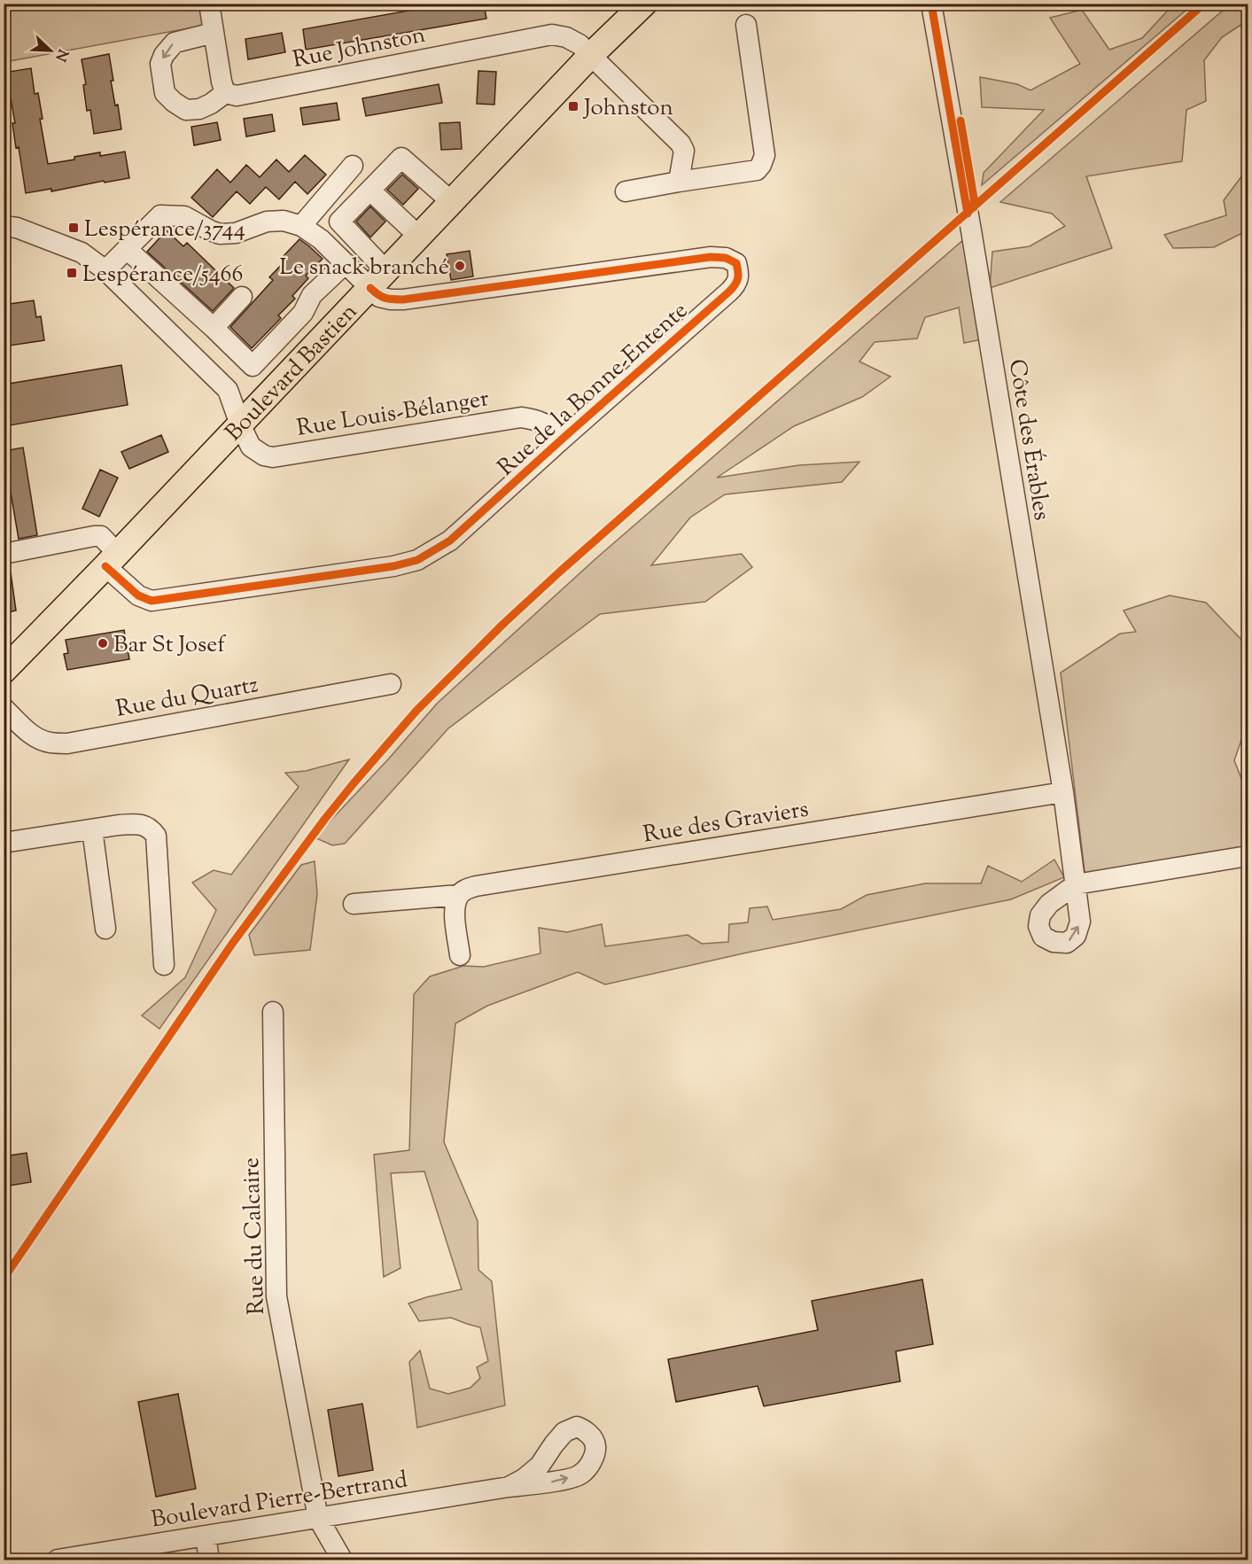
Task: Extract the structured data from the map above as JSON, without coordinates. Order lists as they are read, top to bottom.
{
  "streets": {
    "main road": ["Boulevard Bastien"],
    "street": [
      "Rue Johnston",
      "Rue de la Bonne-Entente",
      "Rue Louis-Bélanger",
      "Côte des Érables",
      "Rue du Quartz",
      "Rue des Graviers",
      "Rue du Calcaire",
      "Boulevard Pierre-Bertrand"
    ]
  },
  "crossings": [
    ["Rue Johnston", "Boulevard Bastien"],
    ["Boulevard Bastien", "Rue de la Bonne-Entente"],
    ["Boulevard Bastien", "Rue Louis-Bélanger"],
    ["Rue de la Bonne-Entente", "Rue Louis-Bélanger"],
    ["Côte des Érables", "Rue des Graviers"],
    ["Rue du Calcaire", "Boulevard Pierre-Bertrand"]
  ],
  "places": {
    "transit": ["Johnston", "Lespérance/3744", "Lespérance/5466"],
    "other": ["Le snack branché", "Bar St Josef"]
  },
  "north": "bottom right"
}
